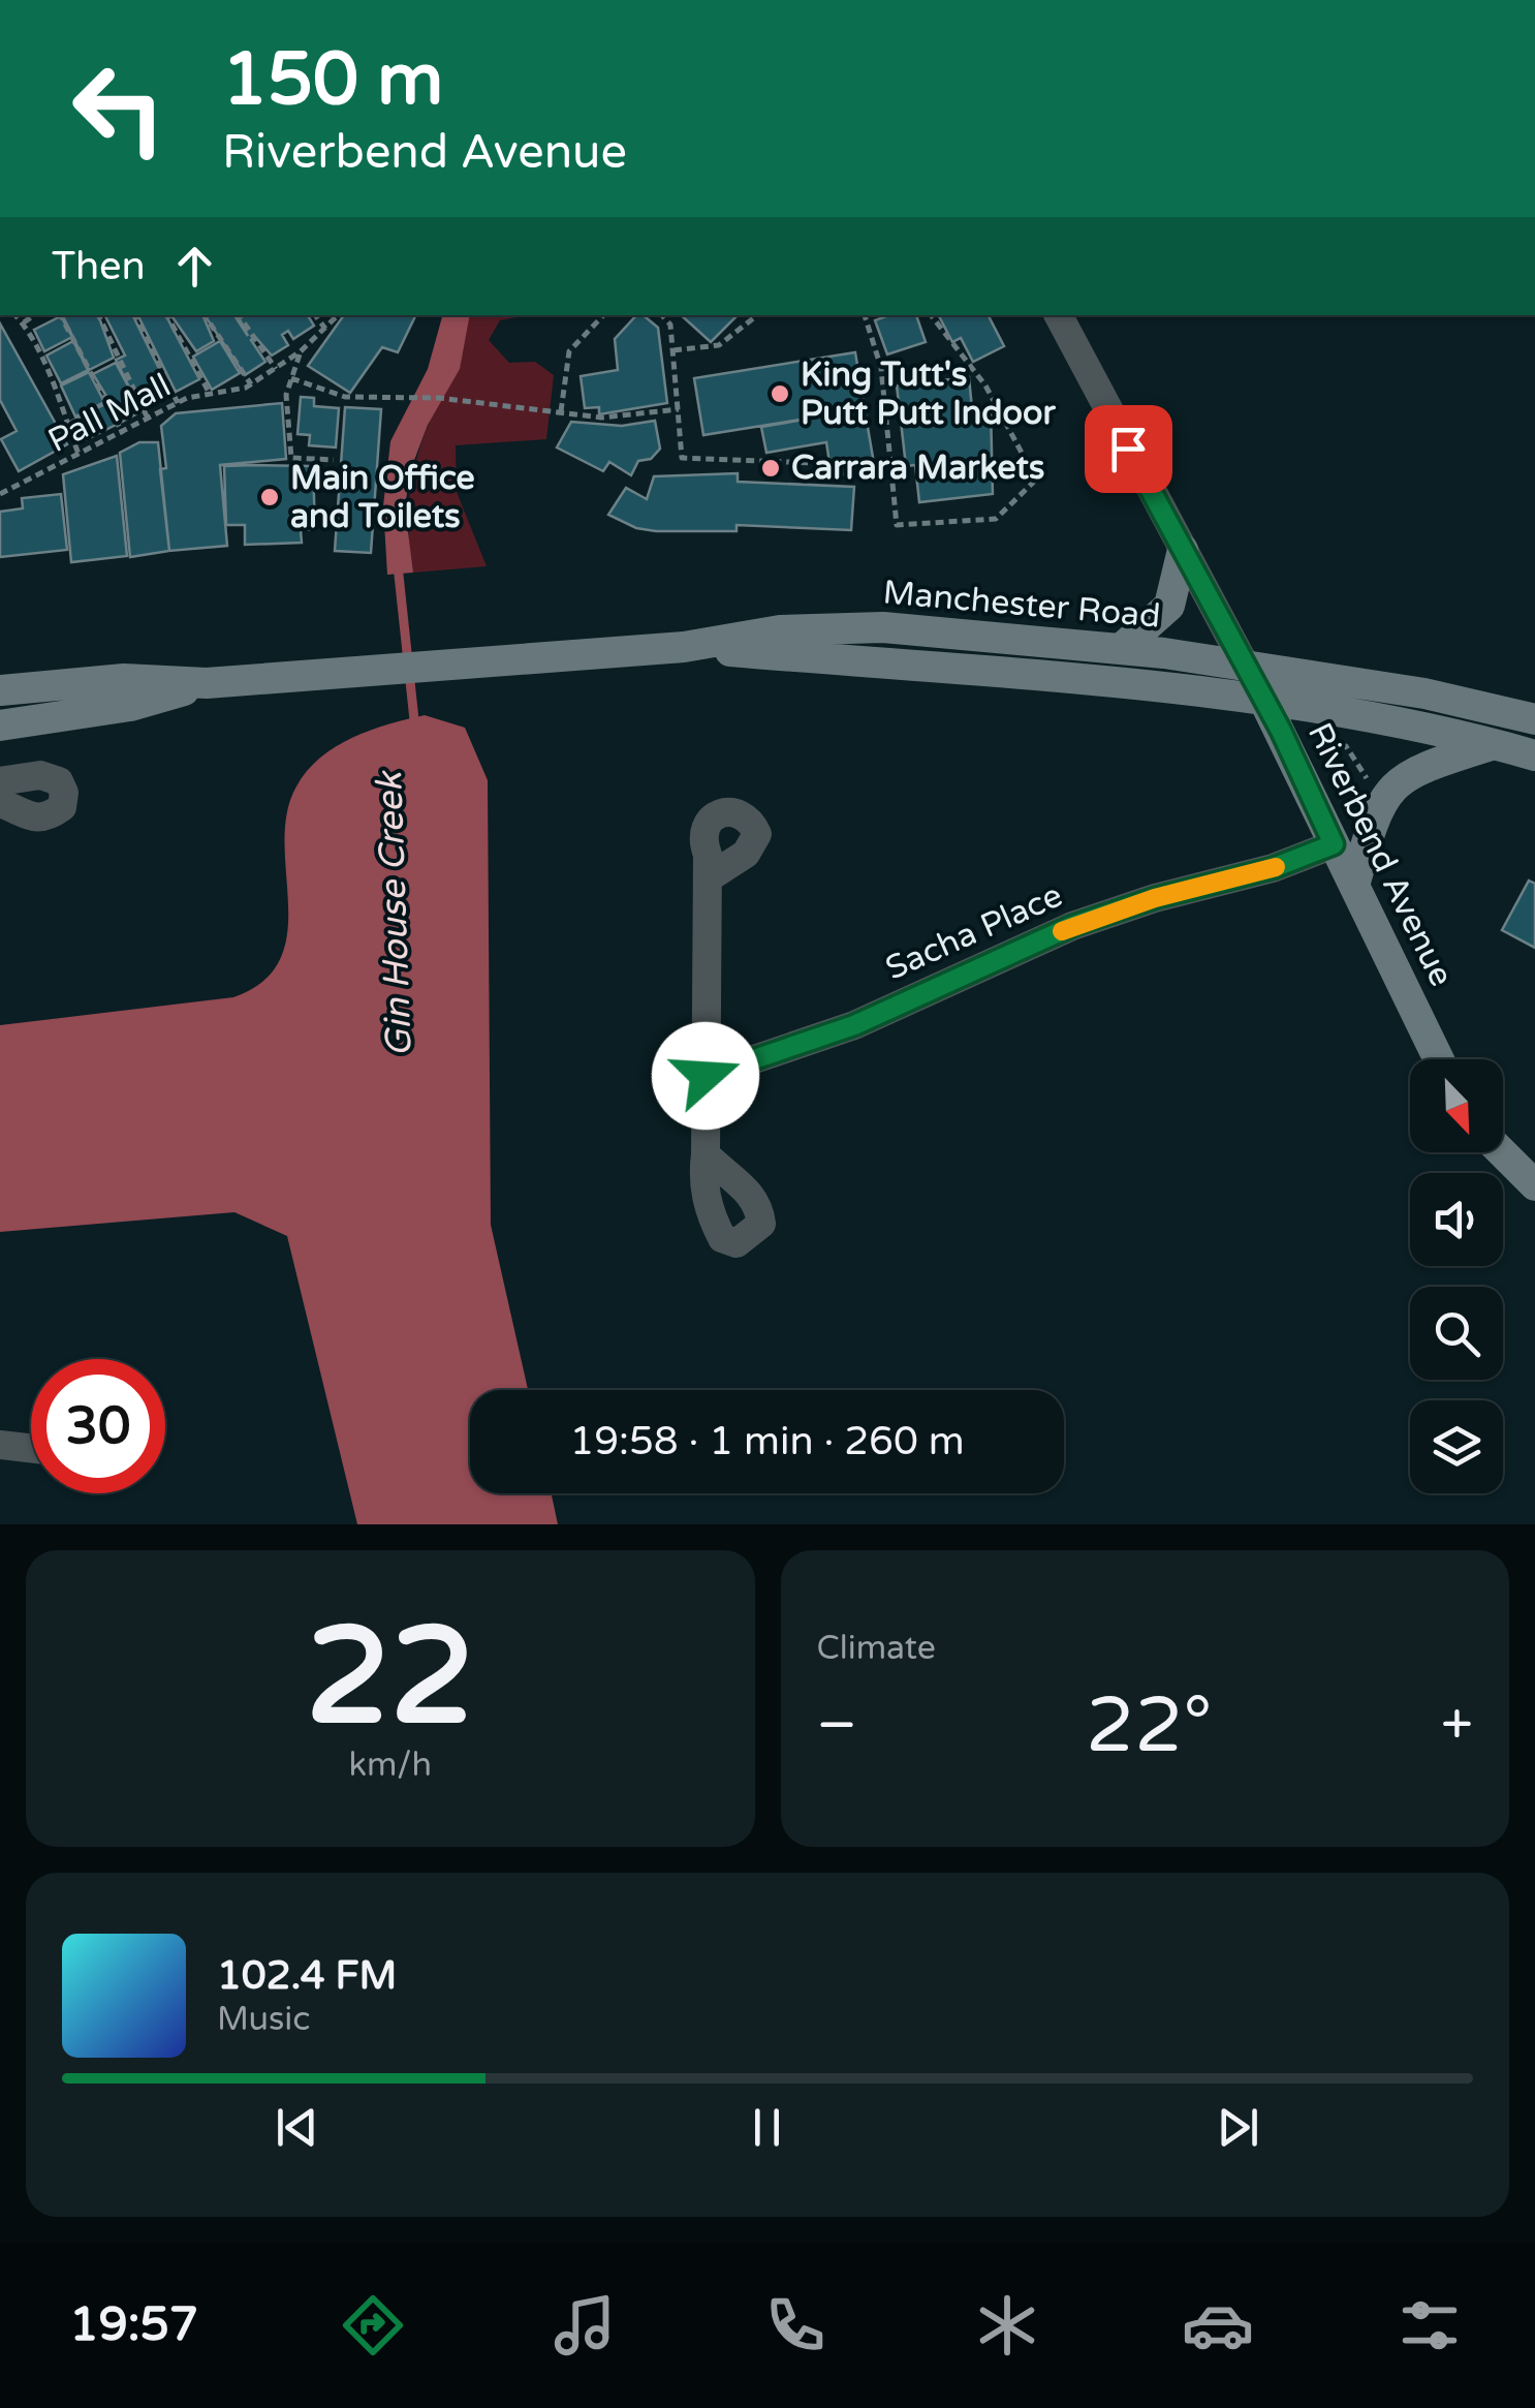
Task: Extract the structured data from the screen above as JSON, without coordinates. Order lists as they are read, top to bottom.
{
  "streets": {
    "street": ["Manchester Road", "Riverbend Avenue", "Sacha Place"],
    "path": ["Pall Mall"]
  },
  "crossings": [
    ["Manchester Road", "Riverbend Avenue"],
    ["Riverbend Avenue", "Sacha Place"]
  ],
  "water": ["Gin House Creek"],
  "places": ["King Tutt's Putt Putt Indoor", "Carrara Markets", "Main Office and Toilets"],
  "north": "bottom right",
  "page": {
    "turn": ["150 m", "Riverbend Avenue"],
    "then": "Then",
    "limit": "30",
    "trip": "19:58 · 1 min · 260 m",
    "tile": [
      ["22", "km/h"],
      "Climate"
    ],
    "heat": ["−", "22°", "+"],
    "song": ["102.4 FM", "Music"],
    "tabs": "19:57"
  }
}
